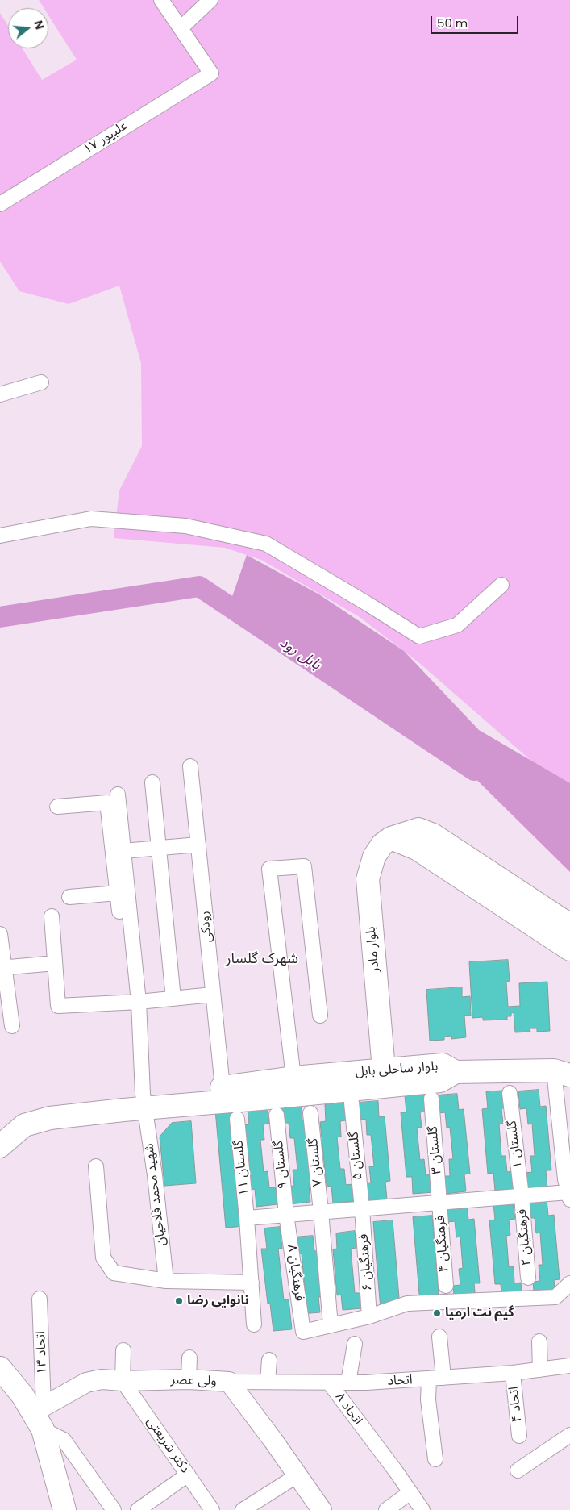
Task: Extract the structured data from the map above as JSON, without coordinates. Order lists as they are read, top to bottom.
{
  "streets": {
    "main road": ["بلوار مادر", "بلوار ساحلی بابل", "ولی عصر"],
    "street": [
      "علیپور ۱۷",
      "رودکی",
      "گلستان ۱",
      "گلستان ۳",
      "گلستان ۵",
      "گلستان ۷",
      "گلستان ۹",
      "گلستان ۱۱",
      "شهید محمد فلاحیان",
      "فرهنگیان ۲",
      "فرهنگیان ۴",
      "فرهنگیان ۶",
      "فرهنگیان ۸",
      "اتحاد ۱۳",
      "اتحاد",
      "اتحاد ۴",
      "اتحاد ۸",
      "دکتر شریعتی"
    ]
  },
  "crossings": [
    ["رودکی", "بلوار ساحلی بابل"],
    ["بلوار مادر", "بلوار ساحلی بابل"],
    ["بلوار ساحلی بابل", "شهید محمد فلاحیان"],
    ["گلستان ۱", "فرهنگیان ۲"],
    ["گلستان ۳", "فرهنگیان ۴"],
    ["گلستان ۵", "فرهنگیان ۶"],
    ["گلستان ۷", "فرهنگیان ۸"],
    ["گلستان ۹", "فرهنگیان ۸"],
    ["اتحاد ۱۳", "ولی عصر"],
    ["ولی عصر", "اتحاد"],
    ["ولی عصر", "دکتر شریعتی"],
    ["اتحاد", "اتحاد ۴"],
    ["اتحاد", "اتحاد ۸"]
  ],
  "districts": ["شهرک گلسار"],
  "water": ["بابل رود"],
  "places": ["نانوایی رضا", "گیم نت ارمیا"],
  "scale_bar": "50 m",
  "north": "right"
}
